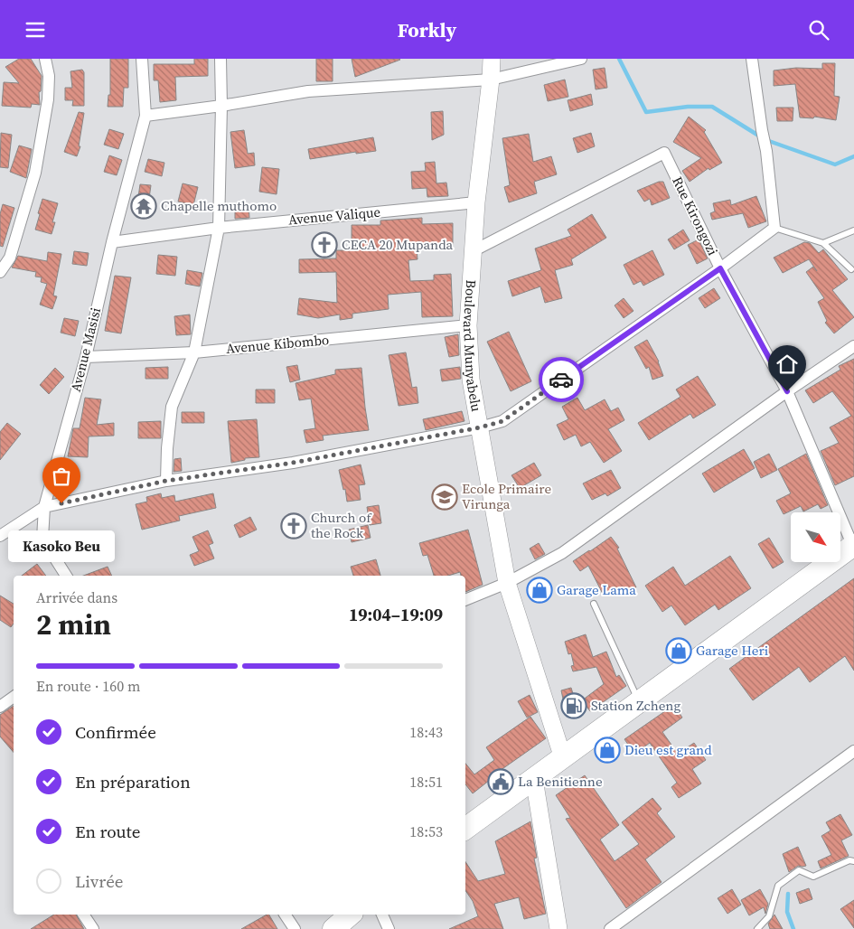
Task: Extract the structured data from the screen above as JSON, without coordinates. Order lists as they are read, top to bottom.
{
  "streets": {
    "street": [
      "Avenue Valique",
      "Rue Kirongozi",
      "Avenue Kibombo",
      "Boulevard Munyabelu",
      "Avenue Masisi"
    ]
  },
  "crossings": [
    ["Avenue Valique", "Boulevard Munyabelu"],
    ["Avenue Valique", "Avenue Masisi"],
    ["Rue Kirongozi", "Boulevard Munyabelu"],
    ["Avenue Kibombo", "Boulevard Munyabelu"],
    ["Avenue Kibombo", "Avenue Masisi"]
  ],
  "places": {
    "temple": ["Chapelle muthomo"],
    "church": ["CECA 20 Mupanda", "Church of the Rock"],
    "school or university": ["Ecole Primaire Virunga"],
    "other": ["Kasoko Beu"],
    "shop": ["Garage Lama", "Garage Heri", "Dieu est grand"],
    "fuel station": ["Station Zcheng"],
    "public building": ["La Benitienne"]
  },
  "north": "bottom right",
  "page": {
    "header": "Forkly",
    "bubble": "Kasoko Beu",
    "heading": ["2 min", "Arrivée dans", "19:04–19:09"],
    "bar": "En route · 160 m",
    "list": [
      ["Confirmée", "18:43"],
      ["En préparation", "18:51"],
      ["En route", "18:53"],
      "Livrée"
    ]
  }
}
